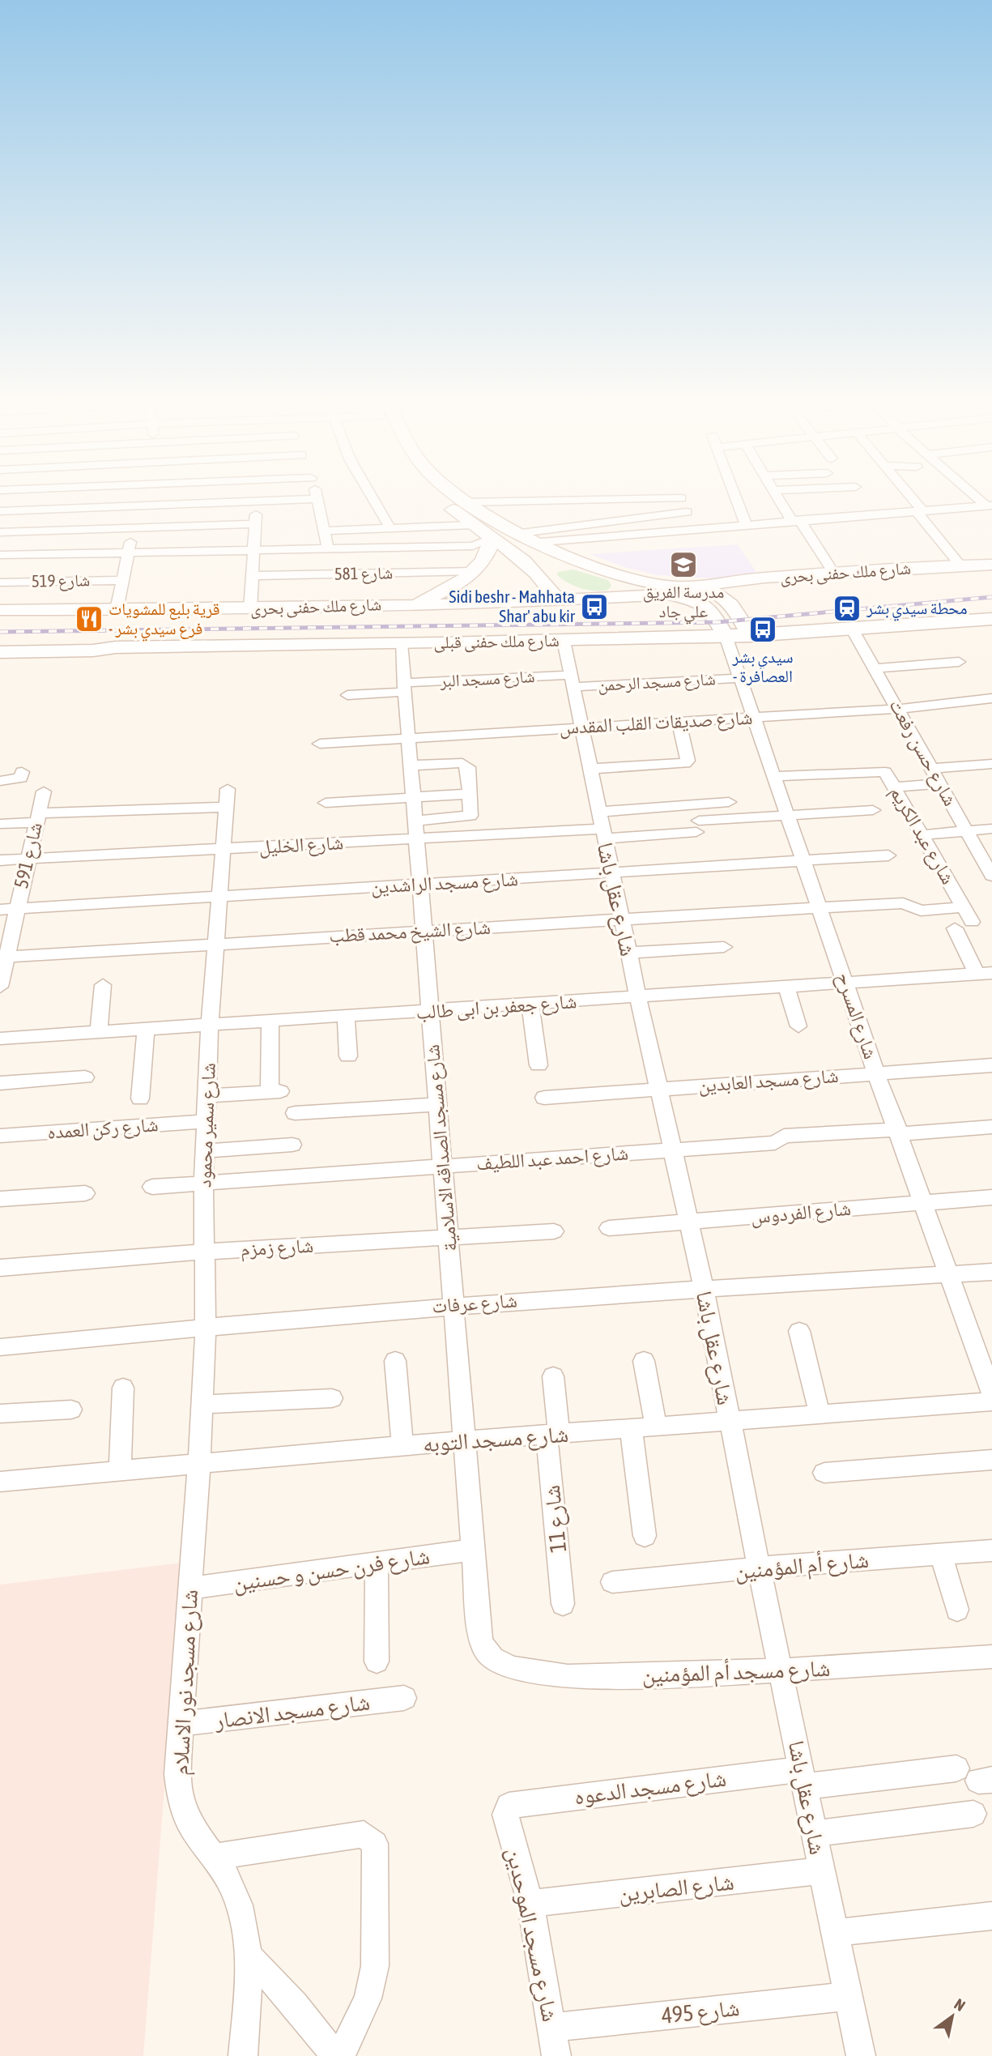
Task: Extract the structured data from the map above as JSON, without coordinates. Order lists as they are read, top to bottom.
{
  "streets": {
    "street": [
      "شارع ملك حفنى بحرى",
      "شارع 581",
      "شارع 519",
      "شارع ملك حفنى قبلى",
      "شارع مسجد البر",
      "شارع مسجد الرحمن",
      "شارع صديقات القلب المقدس",
      "شارع حسن رفعت",
      "شارع عبد الكريم",
      "شارع الخليل",
      "شارع 591",
      "شارع مسجد الراشدين",
      "شارع عقل باشا",
      "شارع الشيخ محمد قطب",
      "شارع جعفر بن ابى طالب",
      "شارع المسرح",
      "شارع مسجد العابدين",
      "شارع سمير محمود",
      "شارع ركن العمده",
      "شارع مسجد الصداقه الاسلامية",
      "شارع احمد عبد اللطيف",
      "شارع الفردوس",
      "شارع زمزم",
      "شارع عرفات",
      "شارع مسجد التوبه",
      "شارع 11",
      "شارع أم المؤمنين",
      "شارع فرن حسن و حسنين",
      "شارع مسجد أم المؤمنين",
      "شارع مسجد نور الاسلام",
      "شارع مسجد الانصار",
      "شارع مسجد الدعوه",
      "شارع الصابرين",
      "شارع مسجد الموحدين",
      "شارع 495"
    ]
  },
  "crossings": [
    ["شارع ملك حفنى بحرى", "شارع ملك حفنى قبلى"],
    ["شارع ملك حفنى بحرى", "شارع المسرح"],
    ["شارع ملك حفنى قبلى", "شارع حسن رفعت"],
    ["شارع ملك حفنى قبلى", "شارع عقل باشا"],
    ["شارع ملك حفنى قبلى", "شارع المسرح"],
    ["شارع ملك حفنى قبلى", "شارع مسجد الصداقه الاسلامية"],
    ["شارع مسجد البر", "شارع مسجد الرحمن"],
    ["شارع مسجد البر", "شارع عقل باشا"],
    ["شارع مسجد البر", "شارع مسجد الصداقه الاسلامية"],
    ["شارع مسجد الرحمن", "شارع عقل باشا"],
    ["شارع مسجد الرحمن", "شارع المسرح"],
    ["شارع صديقات القلب المقدس", "شارع حسن رفعت"],
    ["شارع صديقات القلب المقدس", "شارع عقل باشا"],
    ["شارع صديقات القلب المقدس", "شارع المسرح"],
    ["شارع صديقات القلب المقدس", "شارع مسجد الصداقه الاسلامية"],
    ["شارع عبد الكريم", "شارع الشيخ محمد قطب"],
    ["شارع عبد الكريم", "شارع المسرح"],
    ["شارع الخليل", "شارع 591"],
    ["شارع الخليل", "شارع عقل باشا"],
    ["شارع الخليل", "شارع سمير محمود"],
    ["شارع الخليل", "شارع مسجد الصداقه الاسلامية"],
    ["شارع 591", "شارع مسجد الراشدين"],
    ["شارع 591", "شارع الشيخ محمد قطب"],
    ["شارع 591", "شارع سمير محمود"],
    ["شارع مسجد الراشدين", "شارع عقل باشا"],
    ["شارع مسجد الراشدين", "شارع المسرح"],
    ["شارع مسجد الراشدين", "شارع سمير محمود"],
    ["شارع مسجد الراشدين", "شارع مسجد الصداقه الاسلامية"],
    ["شارع عقل باشا", "شارع الشيخ محمد قطب"],
    ["شارع عقل باشا", "شارع جعفر بن ابى طالب"],
    ["شارع عقل باشا", "شارع مسجد العابدين"],
    ["شارع عقل باشا", "شارع احمد عبد اللطيف"],
    ["شارع عقل باشا", "شارع الفردوس"],
    ["شارع عقل باشا", "شارع عرفات"],
    ["شارع عقل باشا", "شارع مسجد التوبه"],
    ["شارع عقل باشا", "شارع أم المؤمنين"],
    ["شارع عقل باشا", "شارع مسجد أم المؤمنين"],
    ["شارع عقل باشا", "شارع مسجد الدعوه"],
    ["شارع عقل باشا", "شارع الصابرين"],
    ["شارع عقل باشا", "شارع 495"],
    ["شارع الشيخ محمد قطب", "شارع المسرح"],
    ["شارع الشيخ محمد قطب", "شارع سمير محمود"],
    ["شارع الشيخ محمد قطب", "شارع مسجد الصداقه الاسلامية"],
    ["شارع جعفر بن ابى طالب", "شارع المسرح"],
    ["شارع جعفر بن ابى طالب", "شارع سمير محمود"],
    ["شارع جعفر بن ابى طالب", "شارع مسجد الصداقه الاسلامية"],
    ["شارع المسرح", "شارع مسجد العابدين"],
    ["شارع المسرح", "شارع احمد عبد اللطيف"],
    ["شارع المسرح", "شارع الفردوس"],
    ["شارع المسرح", "شارع عرفات"],
    ["شارع سمير محمود", "شارع ركن العمده"],
    ["شارع سمير محمود", "شارع احمد عبد اللطيف"],
    ["شارع سمير محمود", "شارع زمزم"],
    ["شارع سمير محمود", "شارع عرفات"],
    ["شارع سمير محمود", "شارع مسجد التوبه"],
    ["شارع سمير محمود", "شارع مسجد نور الاسلام"],
    ["شارع مسجد الصداقه الاسلامية", "شارع احمد عبد اللطيف"],
    ["شارع مسجد الصداقه الاسلامية", "شارع زمزم"],
    ["شارع مسجد الصداقه الاسلامية", "شارع عرفات"],
    ["شارع مسجد الصداقه الاسلامية", "شارع مسجد التوبه"],
    ["شارع مسجد الصداقه الاسلامية", "شارع فرن حسن و حسنين"],
    ["شارع مسجد الصداقه الاسلامية", "شارع مسجد أم المؤمنين"],
    ["شارع مسجد التوبه", "شارع 11"],
    ["شارع مسجد التوبه", "شارع مسجد نور الاسلام"],
    ["شارع فرن حسن و حسنين", "شارع مسجد نور الاسلام"],
    ["شارع مسجد نور الاسلام", "شارع مسجد الانصار"],
    ["شارع مسجد الدعوه", "شارع مسجد الموحدين"],
    ["شارع الصابرين", "شارع مسجد الموحدين"],
    ["شارع مسجد الموحدين", "شارع 495"]
  ],
  "places": {
    "school or university": ["مدرسة الفريق علي جاد"],
    "bus stop": ["Sidi beshr - Mahhata Shar' abu kir", "سيدي بشر - العصافرة"],
    "station": ["محطة سيدي بشر"],
    "restaurant": ["قرية بلبع للمشويات - فرع سيدي بشر"]
  },
  "north": "top right"
}
